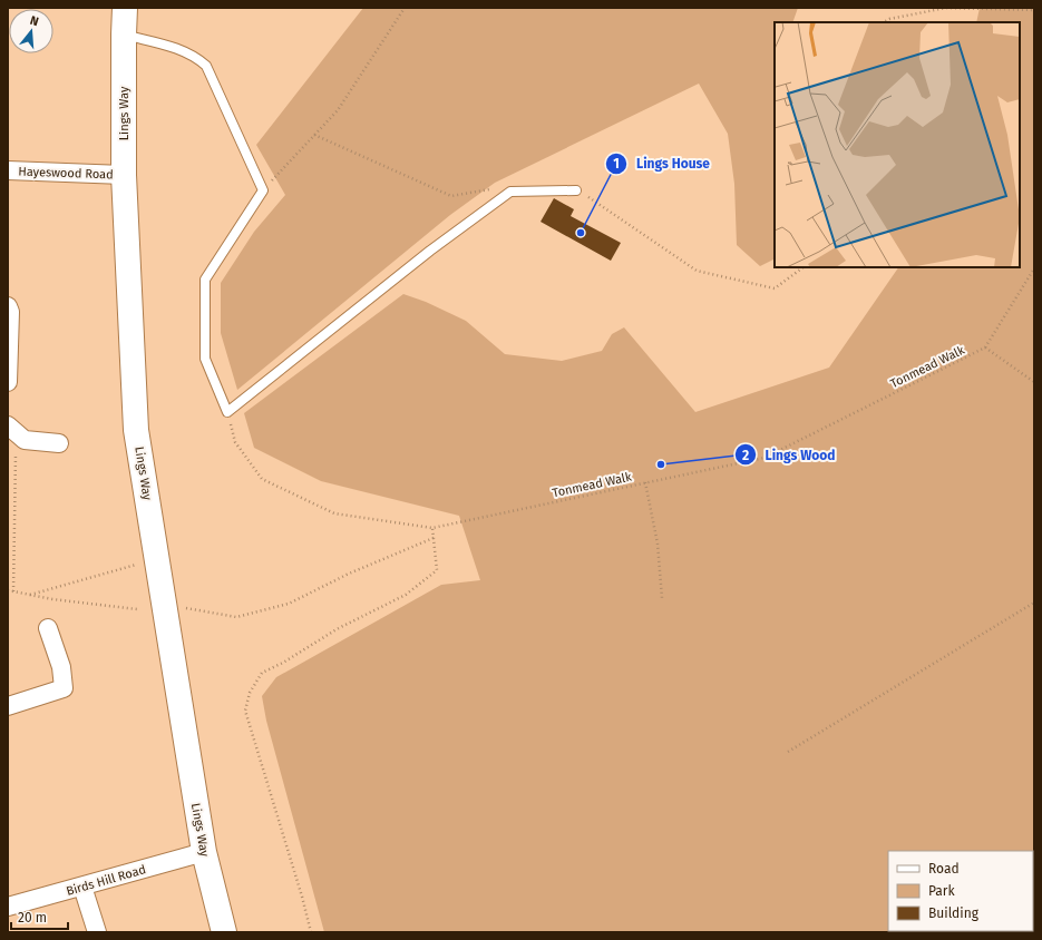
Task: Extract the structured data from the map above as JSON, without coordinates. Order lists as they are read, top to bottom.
{
  "streets": {
    "street": ["Lings Way", "Hayeswood Road", "Birds Hill Road"],
    "path": ["Tonmead Walk"]
  },
  "crossings": [
    ["Lings Way", "Hayeswood Road"],
    ["Lings Way", "Birds Hill Road"]
  ],
  "places": ["Lings House", "Lings Wood"],
  "legend": ["Road", "Park", "Building"],
  "scale_bar": "20 m",
  "north": "top"
}
